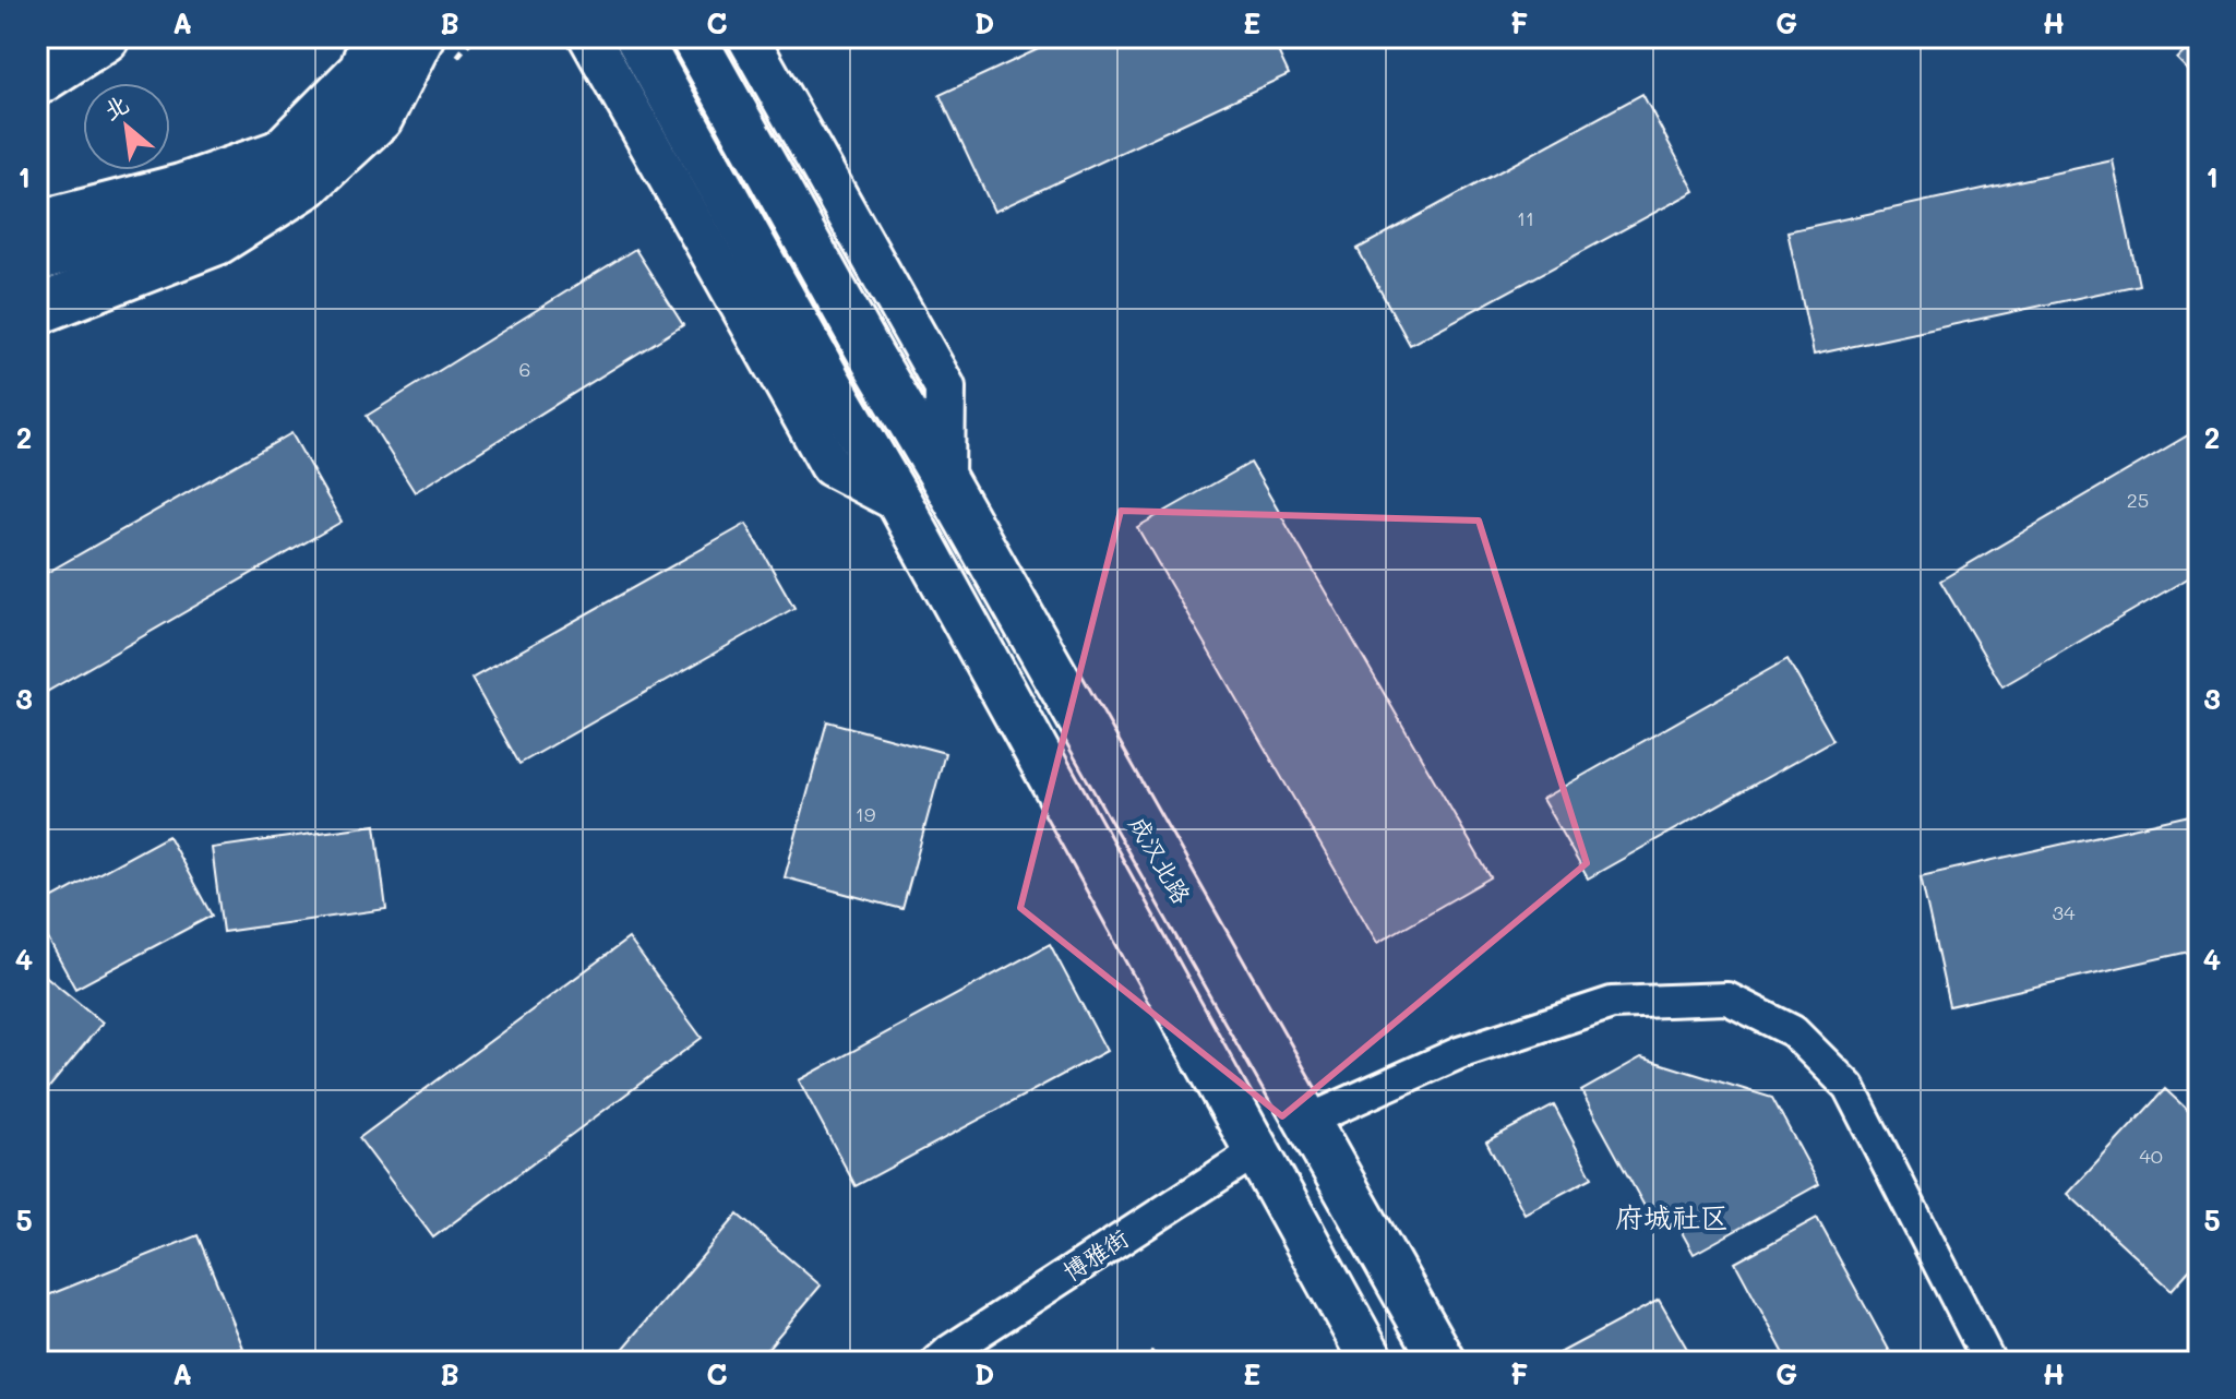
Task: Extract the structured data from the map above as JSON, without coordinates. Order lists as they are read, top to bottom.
{
  "streets": {
    "main road": ["成汉北路"],
    "street": ["博雅街"]
  },
  "districts": ["府城社区"],
  "house_numbers": [
    "11",
    "6",
    "25",
    "19",
    "34",
    "40"
  ],
  "north": "top left",
  "grid": {
    "columns": [
      "A",
      "B",
      "C",
      "D",
      "E",
      "F",
      "G",
      "H"
    ],
    "rows": [
      "1",
      "2",
      "3",
      "4",
      "5"
    ]
  }
}
